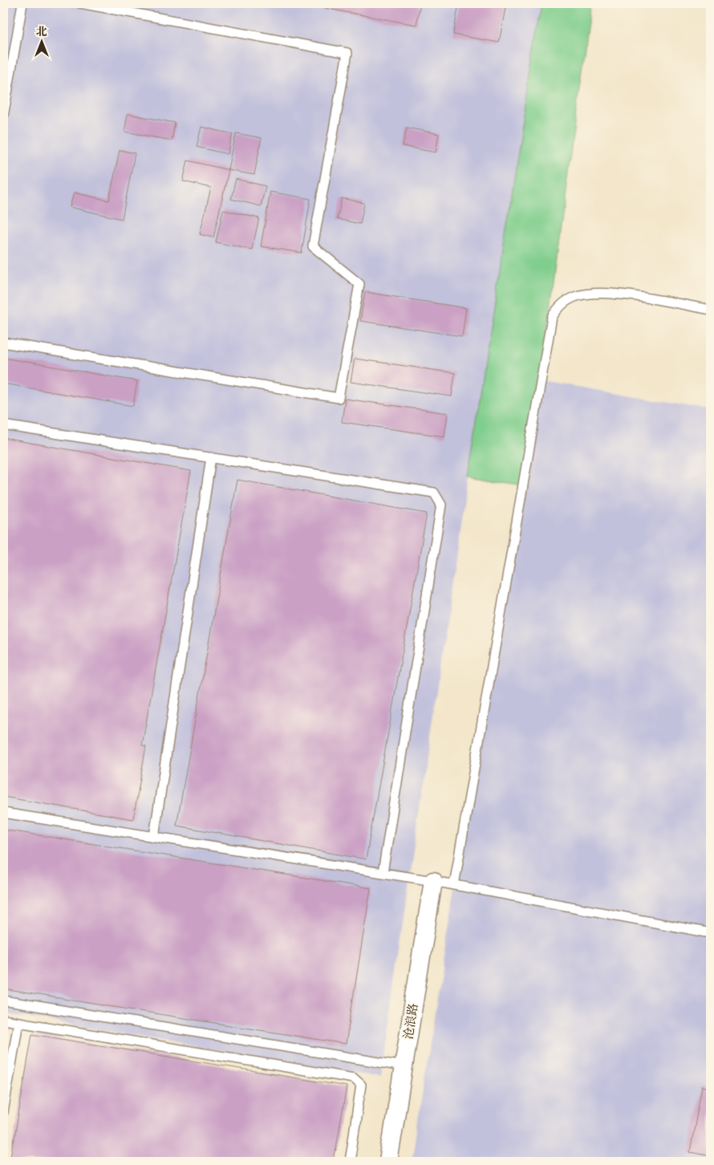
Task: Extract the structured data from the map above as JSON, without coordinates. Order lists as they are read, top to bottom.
{
  "streets": {
    "street": ["沧浪路"]
  },
  "north": "top"
}
